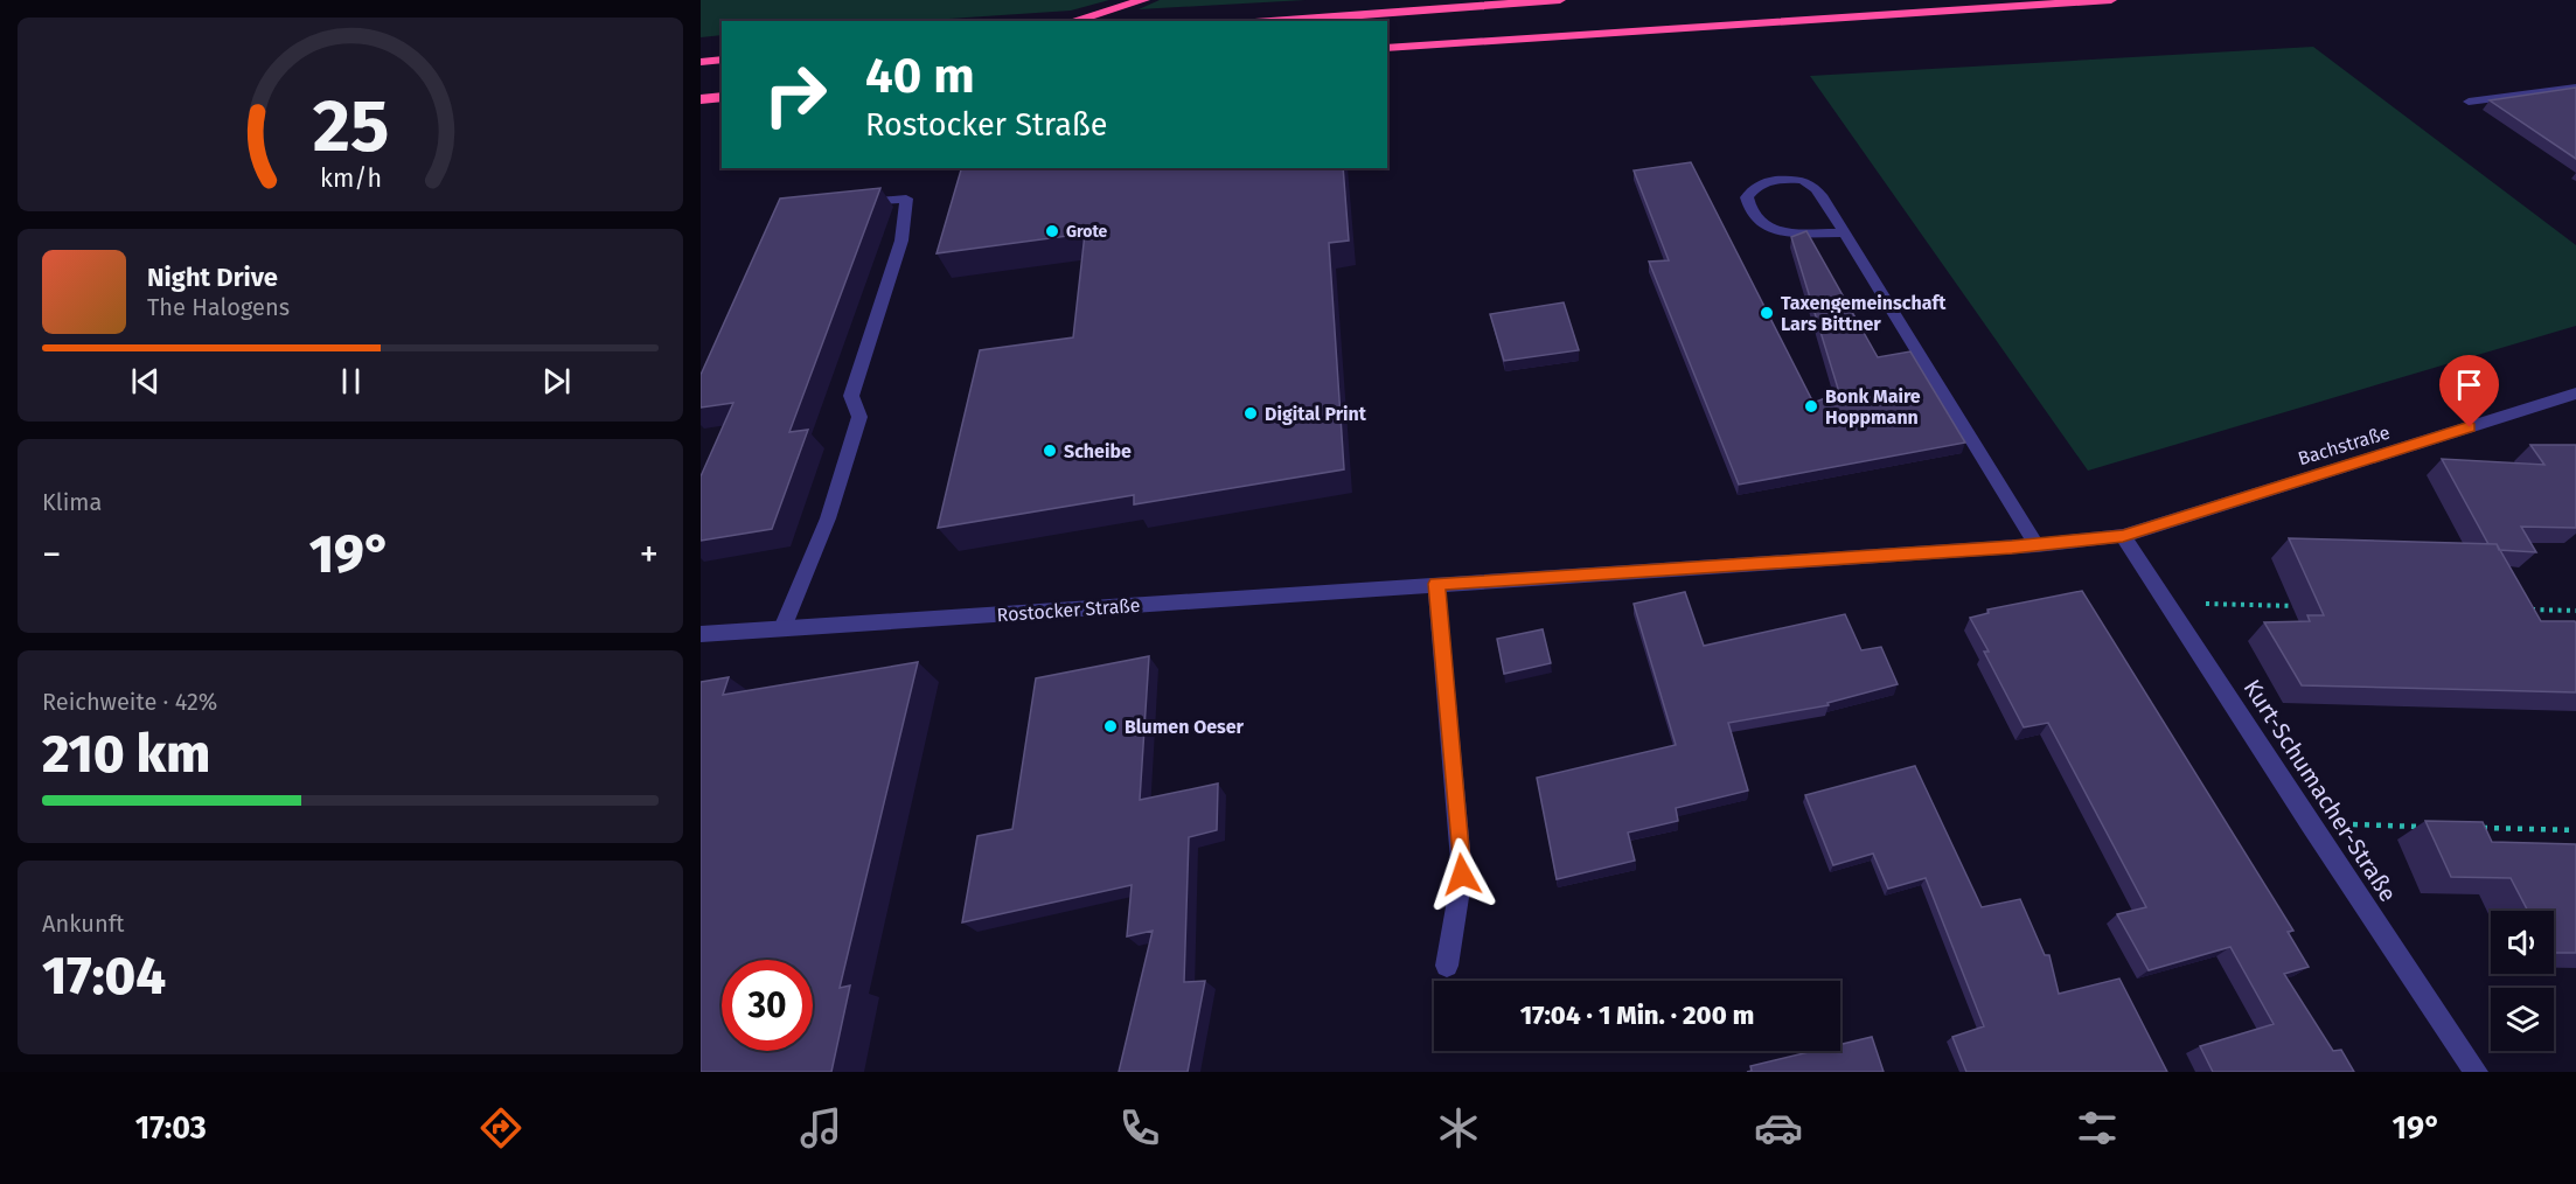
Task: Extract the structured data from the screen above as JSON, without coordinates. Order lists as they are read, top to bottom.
{
  "streets": {
    "street": ["Bachstraße", "Rostocker Straße", "Kurt-Schumacher-Straße"]
  },
  "crossings": [
    ["Bachstraße", "Rostocker Straße"],
    ["Bachstraße", "Kurt-Schumacher-Straße"],
    ["Rostocker Straße", "Kurt-Schumacher-Straße"]
  ],
  "places": [
    "Grote",
    "Taxengemeinschaft Lars Bittner",
    "Bonk Maire Hoppmann",
    "Digital Print",
    "Scheibe",
    "Blumen Oeser"
  ],
  "page": {
    "turn": ["40 m", "Rostocker Straße"],
    "song": ["Night Drive", "The Halogens"],
    "tile": [
      "Klima",
      ["Reichweite · 42%", "210 km"],
      ["Ankunft", "17:04"]
    ],
    "heat": ["−", "19°", "+"],
    "limit": "30",
    "trip": "17:04 · 1 Min. · 200 m",
    "tabs": ["17:03", "19°"],
    "gauge": ["25", "km/h"]
  }
}
